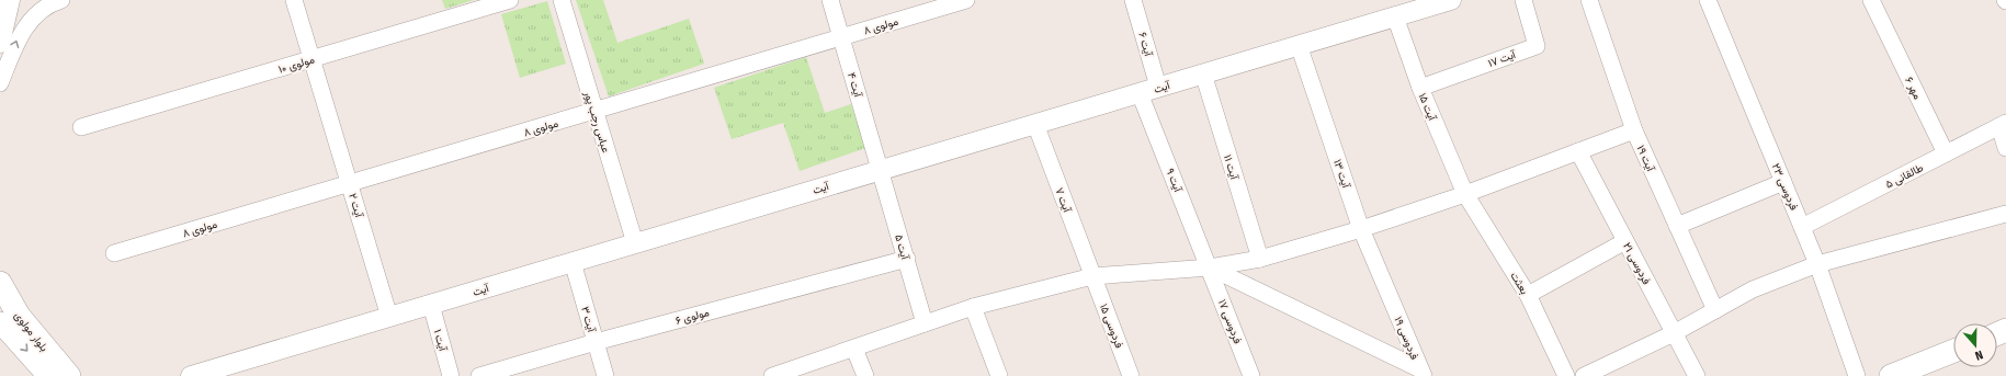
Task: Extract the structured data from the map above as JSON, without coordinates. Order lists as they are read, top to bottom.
{
  "streets": {
    "main road": ["بلوار مولوی"],
    "street": [
      "مولوی ۸",
      "آیت ۶",
      "آیت ۱۷",
      "مولوی ۱۰",
      "آیت ۴",
      "آیت",
      "مهر ۶",
      "آیت ۱۵",
      "عباس رجب پور",
      "آیت ۱۹",
      "آیت ۱۱",
      "آیت ۱۳",
      "طالقانی ۵",
      "آیت ۹",
      "فردوسی ۲۳",
      "آیت ۷",
      "آیت ۲",
      "آیت ۵",
      "فردوسی ۲۱",
      "بعثت",
      "مولوی ۶",
      "آیت ۳",
      "فردوسی ۱۷",
      "فردوسی ۱۵",
      "فردوسی ۱۹",
      "آیت ۱"
    ]
  },
  "crossings": [
    ["مولوی ۸", "آیت ۴"],
    ["مولوی ۸", "عباس رجب پور"],
    ["مولوی ۸", "آیت ۲"],
    ["آیت ۶", "آیت"],
    ["آیت ۱۷", "آیت ۱۵"],
    ["مولوی ۱۰", "آیت ۲"],
    ["آیت ۴", "آیت"],
    ["آیت ۴", "آیت ۵"],
    ["آیت", "آیت ۱۵"],
    ["آیت", "عباس رجب پور"],
    ["آیت", "آیت ۱۱"],
    ["آیت", "آیت ۱۳"],
    ["آیت", "آیت ۹"],
    ["آیت", "آیت ۷"],
    ["آیت", "آیت ۲"],
    ["آیت", "آیت ۵"],
    ["آیت", "آیت ۳"],
    ["آیت", "آیت ۱"],
    ["مهر ۶", "طالقانی ۵"],
    ["آیت ۱۵", "بعثت"],
    ["آیت ۱۳", "فردوسی ۱۹"],
    ["طالقانی ۵", "فردوسی ۲۳"],
    ["آیت ۹", "فردوسی ۱۷"],
    ["آیت ۷", "فردوسی ۱۵"],
    ["آیت ۵", "مولوی ۶"],
    ["مولوی ۶", "آیت ۳"]
  ],
  "north": "bottom"
}
